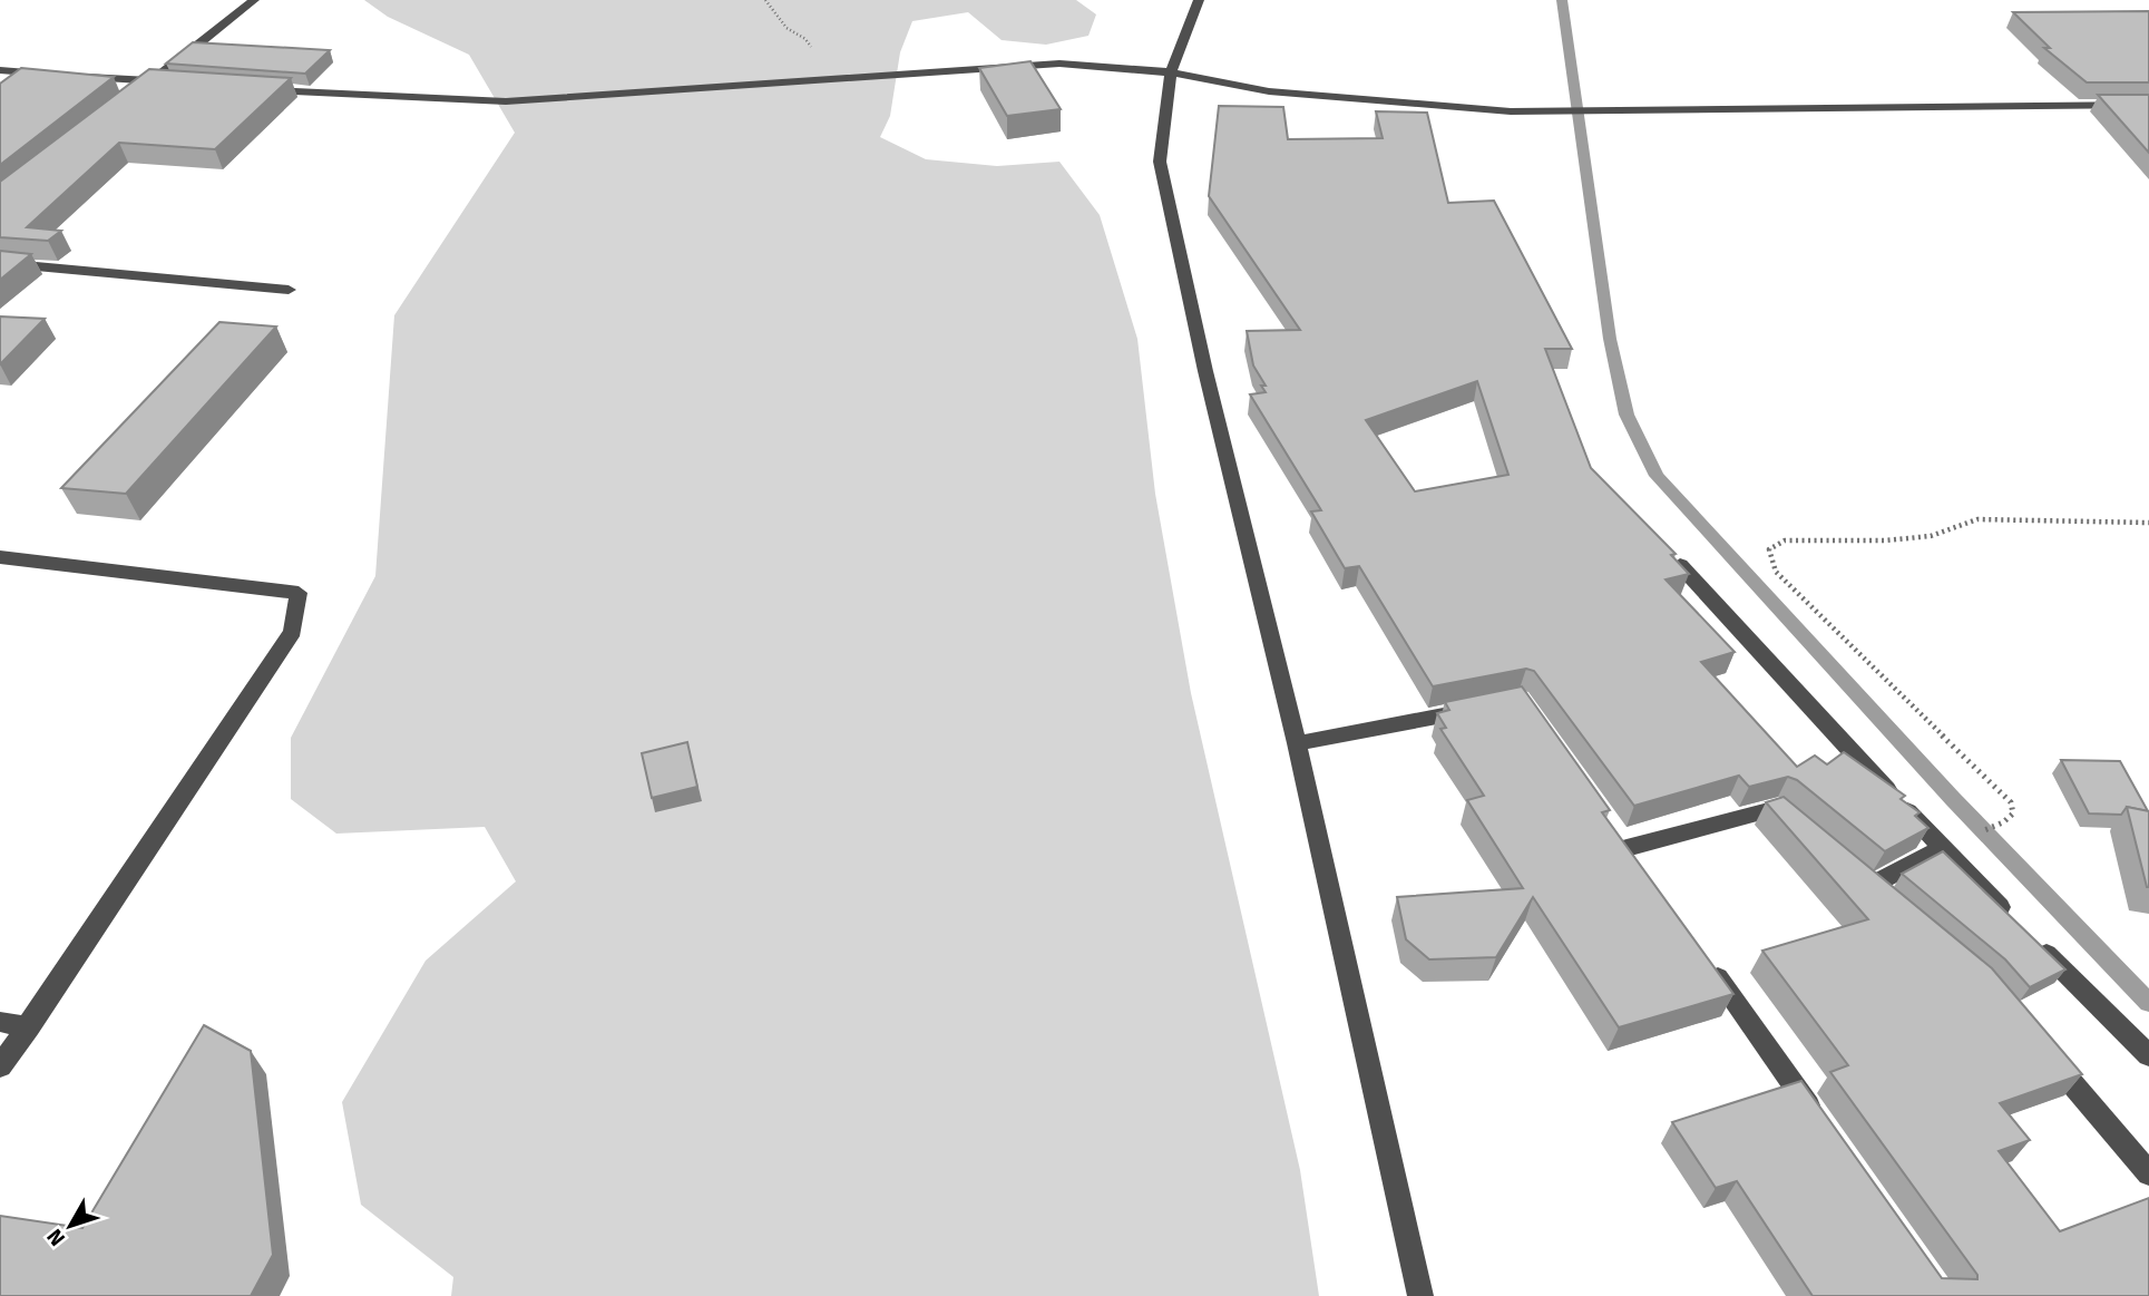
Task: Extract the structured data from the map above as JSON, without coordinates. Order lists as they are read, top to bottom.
{
  "north": "bottom left"
}
